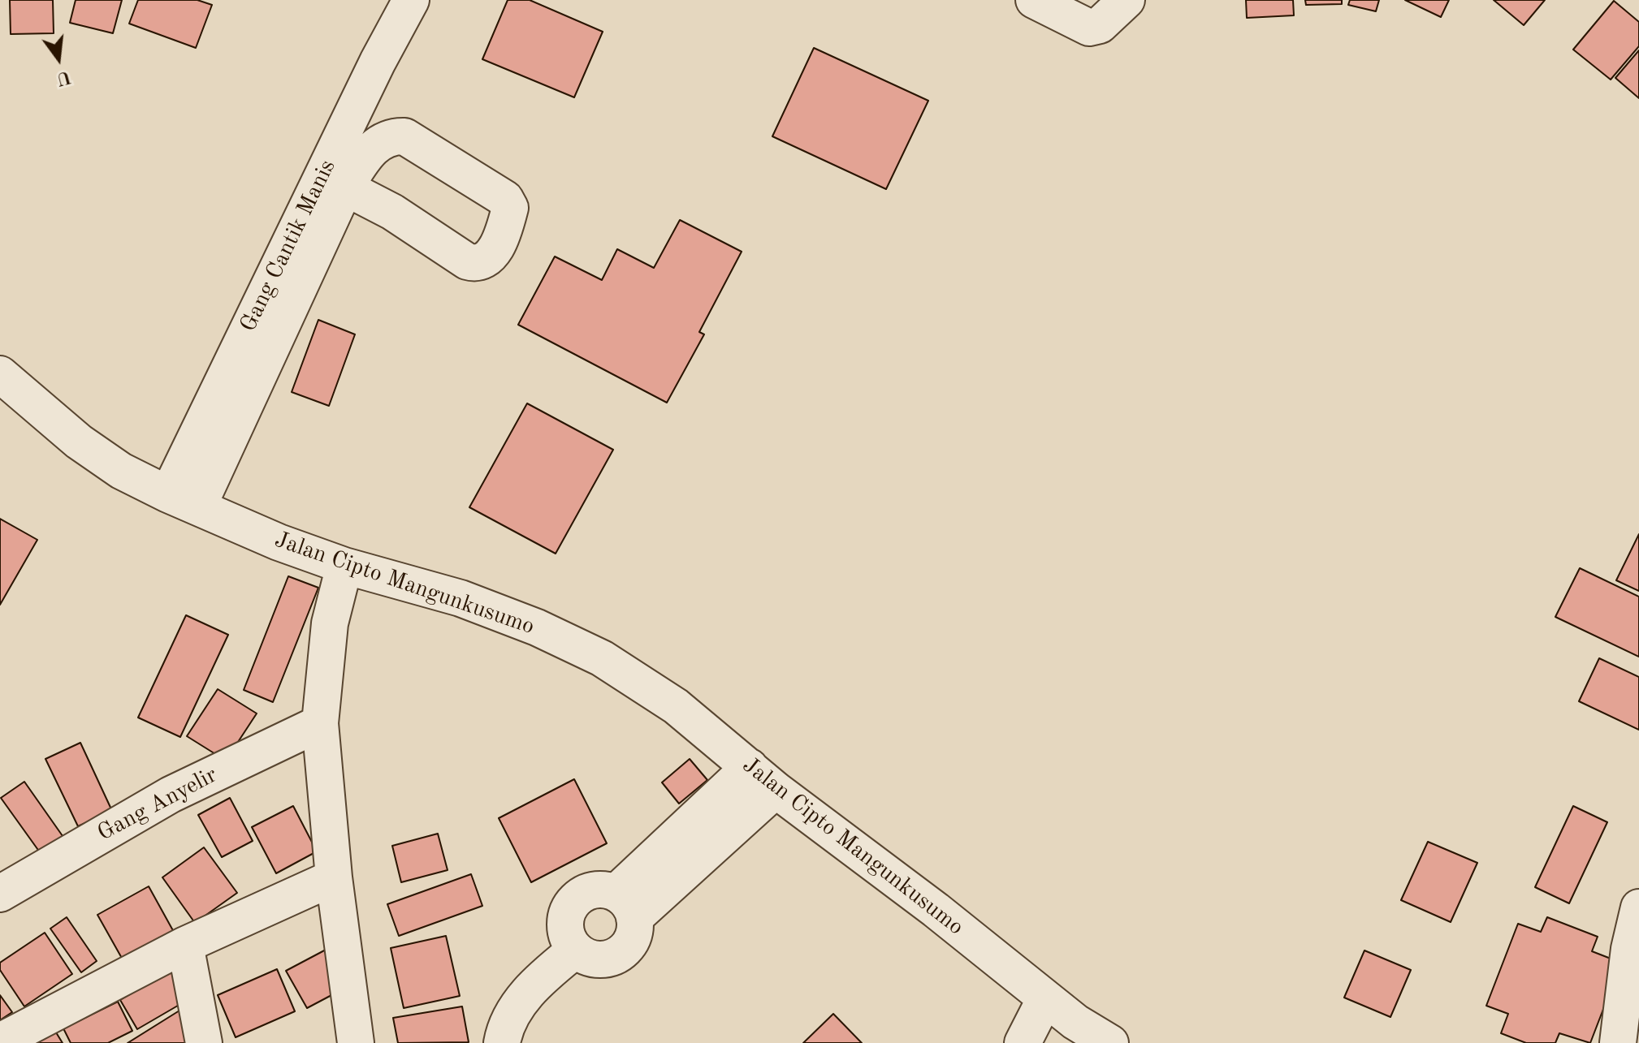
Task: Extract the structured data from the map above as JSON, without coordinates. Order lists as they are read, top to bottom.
{
  "streets": {
    "street": ["Gang Cantik Manis", "Jalan Cipto Mangunkusumo", "Gang Anyelir"]
  },
  "crossings": [
    ["Gang Cantik Manis", "Jalan Cipto Mangunkusumo"]
  ],
  "north": "bottom"
}
